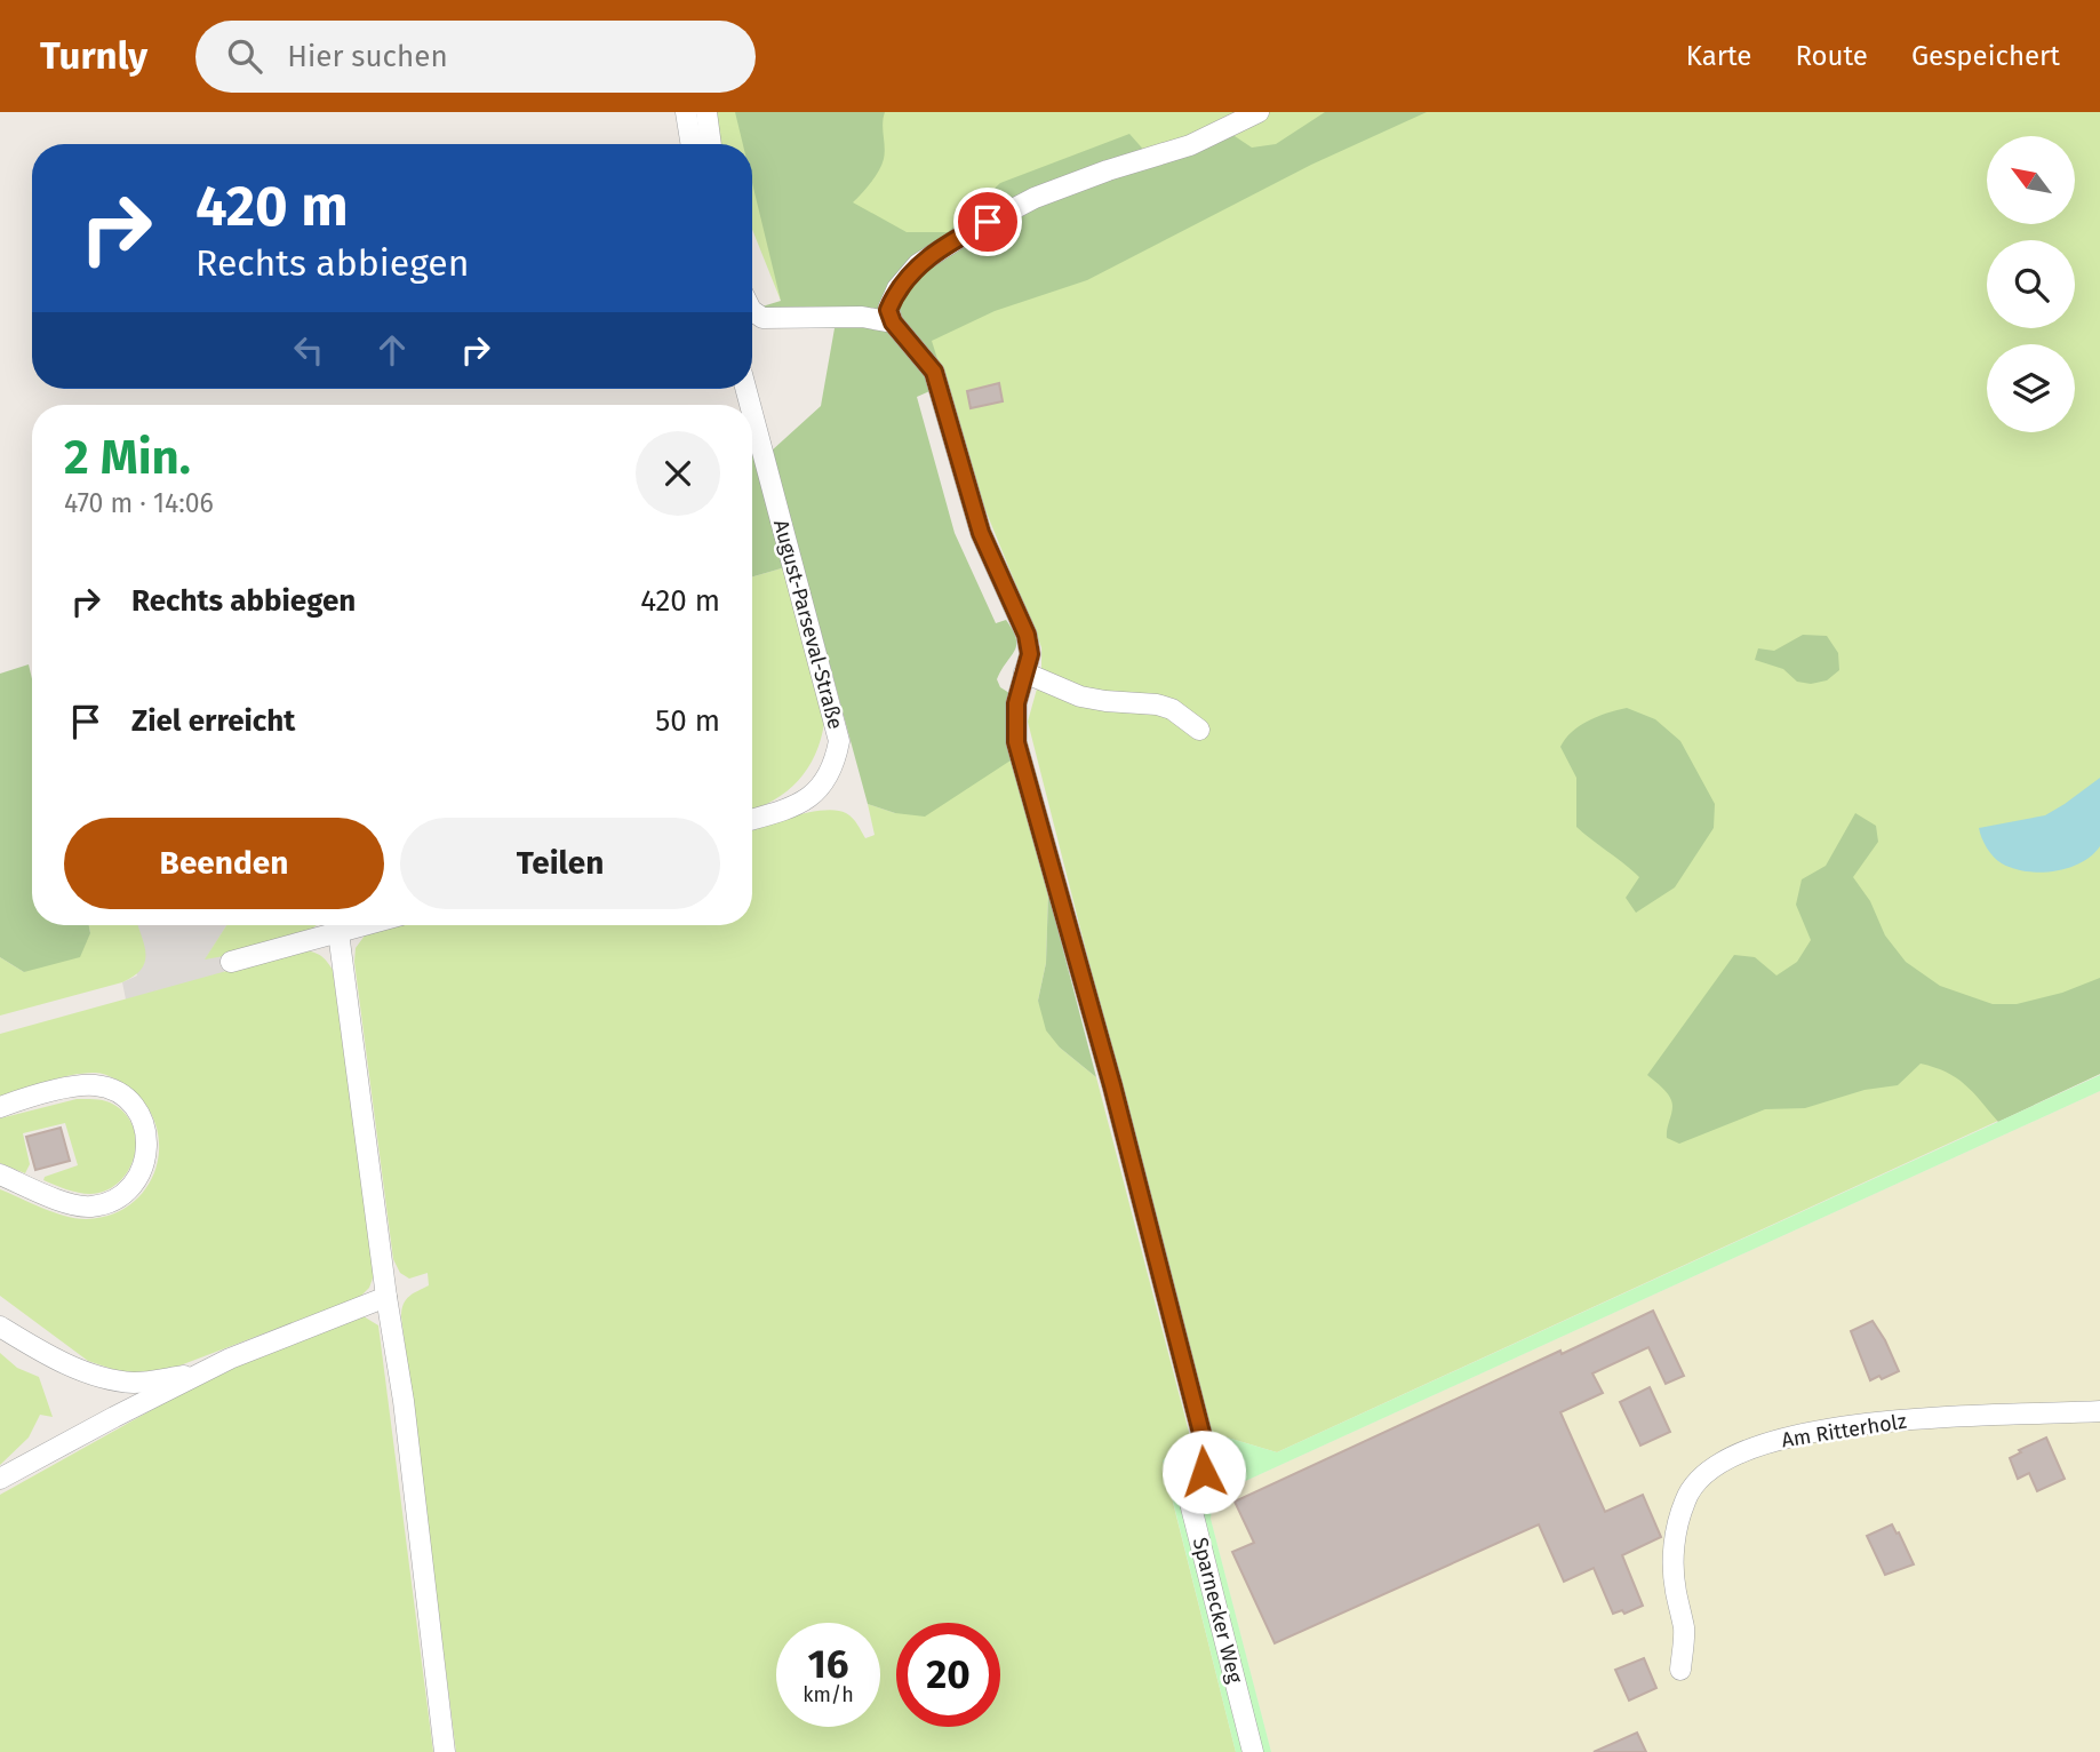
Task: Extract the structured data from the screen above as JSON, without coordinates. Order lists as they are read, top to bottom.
{
  "streets": {
    "street": ["August-Parseval-Straße", "Am Ritterholz", "Sparnecker Weg"]
  },
  "north": "top left",
  "page": {
    "header": "Turnly",
    "search": "Hier suchen",
    "nav": ["Karte", "Route", "Gespeichert"],
    "turn": ["420 m", "Rechts abbiegen"],
    "heading": ["2 Min.", "470 m · 14:06"],
    "list": [
      {
        "name": "Rechts abbiegen",
        "value": "420 m"
      },
      {
        "name": "Ziel erreicht",
        "value": "50 m"
      }
    ],
    "buttons": ["Beenden", "Teilen"],
    "speed": "16 km/h",
    "limit": "20"
  }
}
